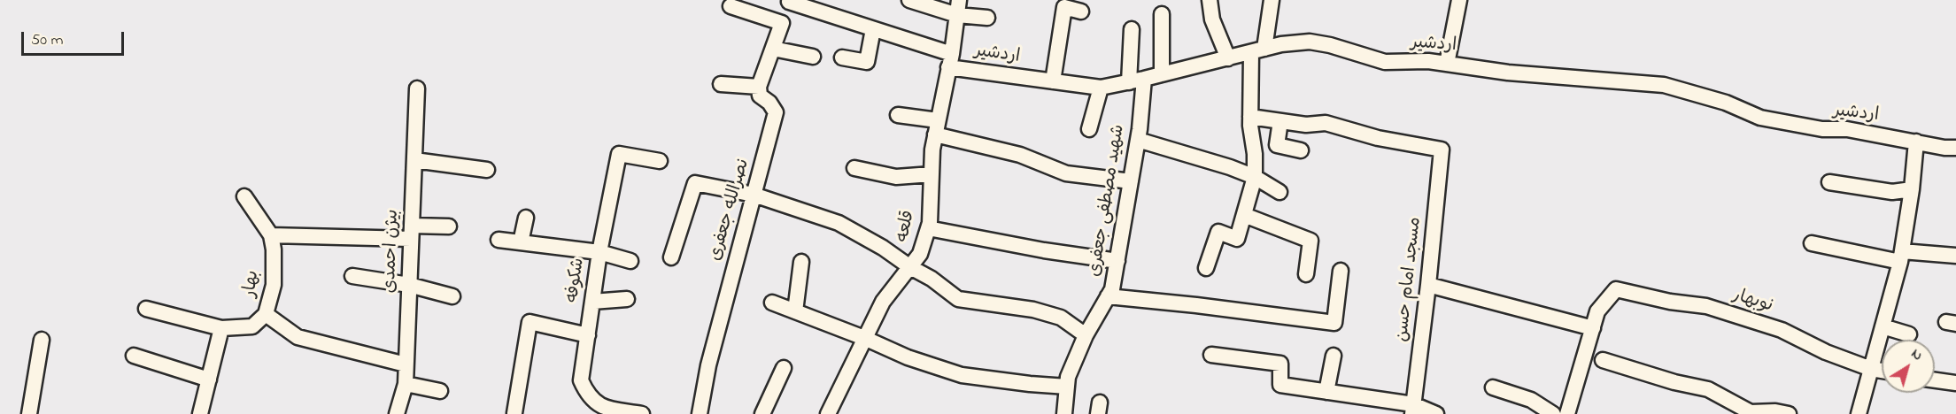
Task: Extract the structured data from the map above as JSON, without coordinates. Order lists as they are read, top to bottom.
{
  "streets": {
    "street": [
      "اردشیر",
      "شهید مصطفی جعفری",
      "نصرالله جعفری",
      "قلعه",
      "بیژن احمدی",
      "مسجد امام حسن",
      "شکوفه",
      "بهار",
      "نوبهار"
    ]
  },
  "crossings": [
    ["اردشیر", "شهید مصطفی جعفری"],
    ["اردشیر", "قلعه"]
  ],
  "scale_bar": "50 m",
  "north": "top right"
}
